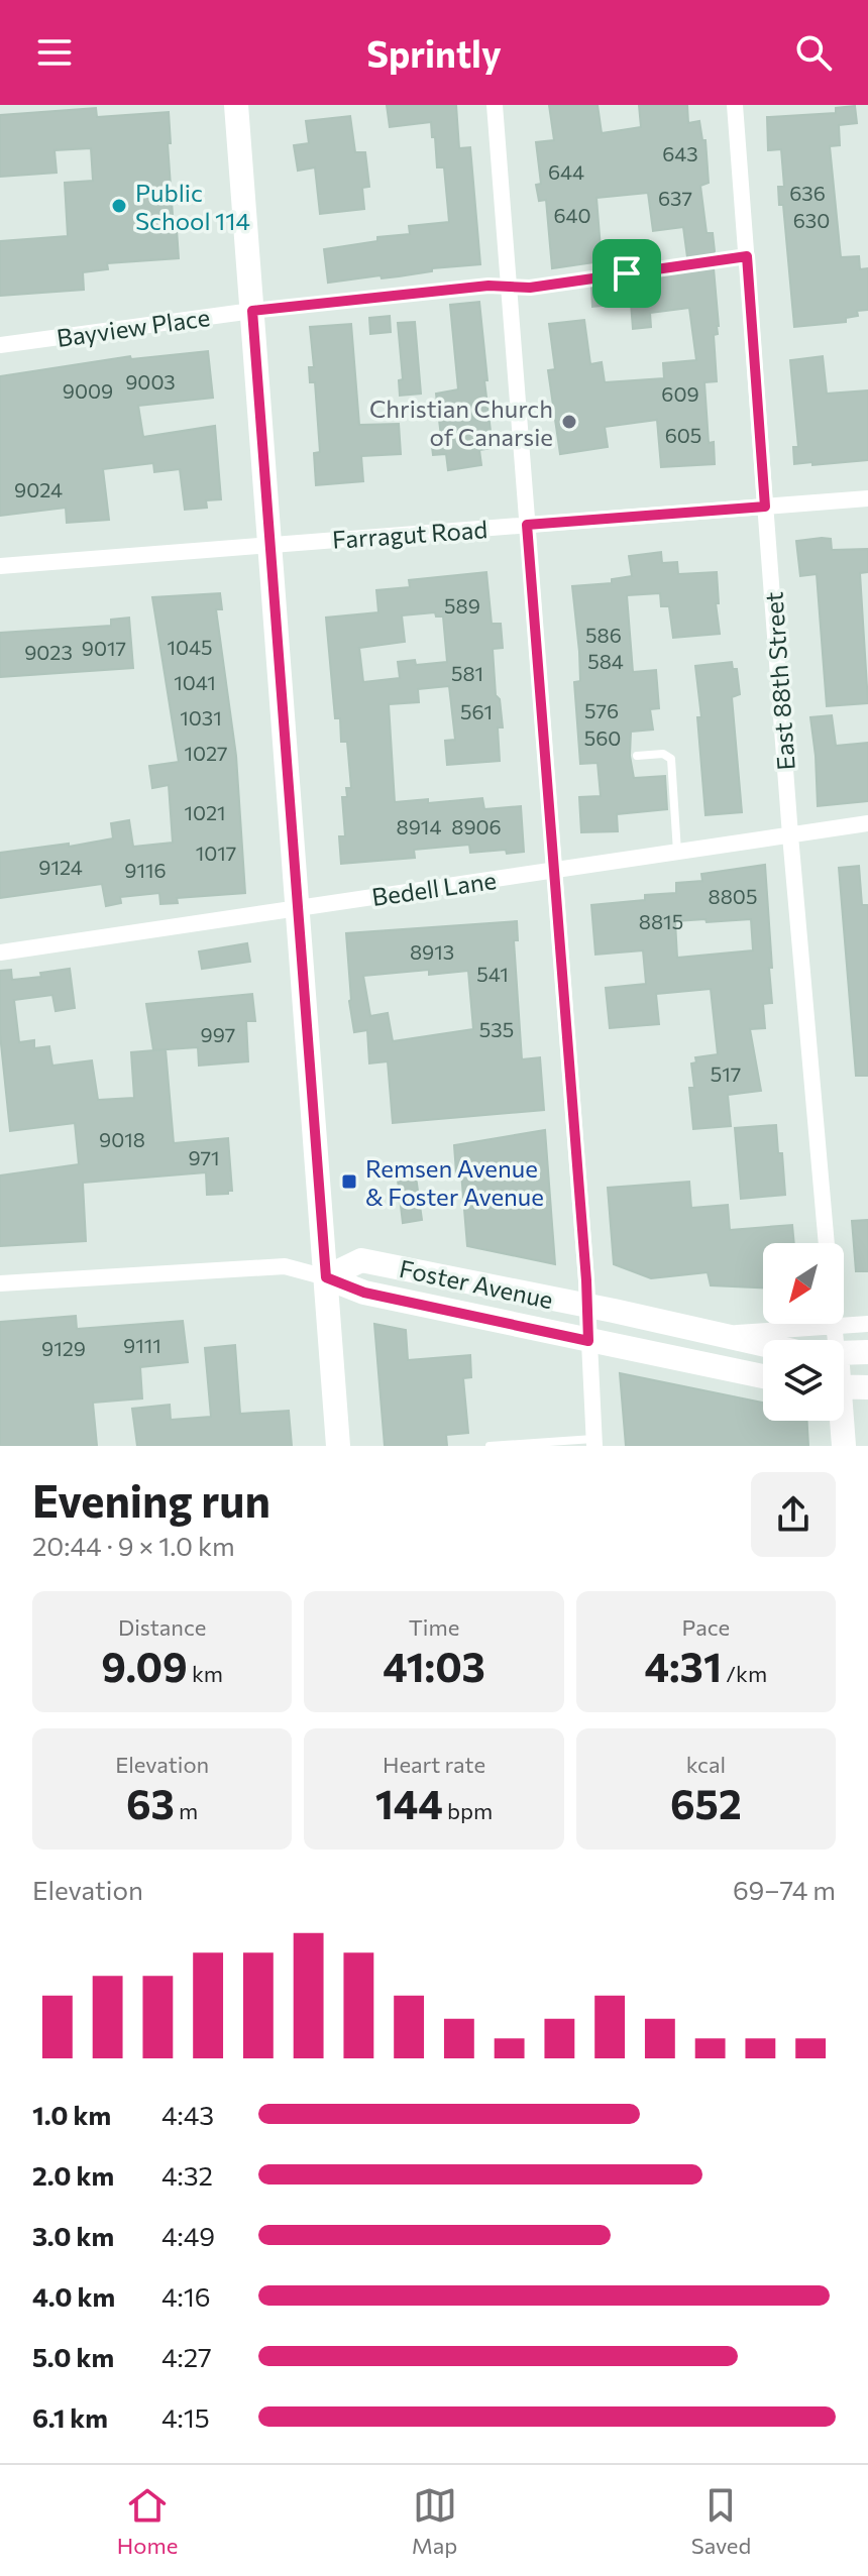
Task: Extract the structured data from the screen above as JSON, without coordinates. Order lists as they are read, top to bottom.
{
  "streets": {
    "main road": ["Foster Avenue"],
    "street": [
      "Bayview Place",
      "Farragut Road",
      "East 88th Street",
      "Bedell Lane"
    ]
  },
  "crossings": [
    ["Bayview Place", "East 88th Street"],
    ["Farragut Road", "East 88th Street"],
    ["East 88th Street", "Bedell Lane"]
  ],
  "places": {
    "other": ["Public School 114", "Christian Church of Canarsie"],
    "transit": ["Remsen Avenue & Foster Avenue"]
  },
  "house_numbers": [
    "643",
    "644",
    "636",
    "637",
    "640",
    "630",
    "9003",
    "9009",
    "609",
    "605",
    "9024",
    "589",
    "586",
    "1045",
    "9017",
    "9023",
    "584",
    "581",
    "1041",
    "576",
    "561",
    "1031",
    "560",
    "1027",
    "1021",
    "8914",
    "8906",
    "1017",
    "9124",
    "9116",
    "8805",
    "8815",
    "8913",
    "541",
    "535",
    "997",
    "517",
    "9018",
    "971",
    "9111",
    "9129"
  ],
  "north": "bottom left",
  "page": {
    "header": "Sprintly",
    "heading": ["Evening run", "20:44 · 9 × 1.0 km"],
    "stats": [
      ["Distance", "9.09 km"],
      ["Time", "41:03"],
      ["Pace", "4:31 /km"],
      ["Elevation", "63 m"],
      ["Heart rate", "144 bpm"],
      ["kcal", "652"]
    ],
    "chart": ["Elevation", "69–74 m"],
    "list": [
      {
        "name": "1.0 km",
        "note": "4:43"
      },
      {
        "name": "2.0 km",
        "note": "4:32"
      },
      {
        "name": "3.0 km",
        "note": "4:49"
      },
      {
        "name": "4.0 km",
        "note": "4:16"
      },
      {
        "name": "5.0 km",
        "note": "4:27"
      },
      {
        "name": "6.1 km",
        "note": "4:15"
      }
    ],
    "tabs": ["Home", "Map", "Saved"]
  }
}
